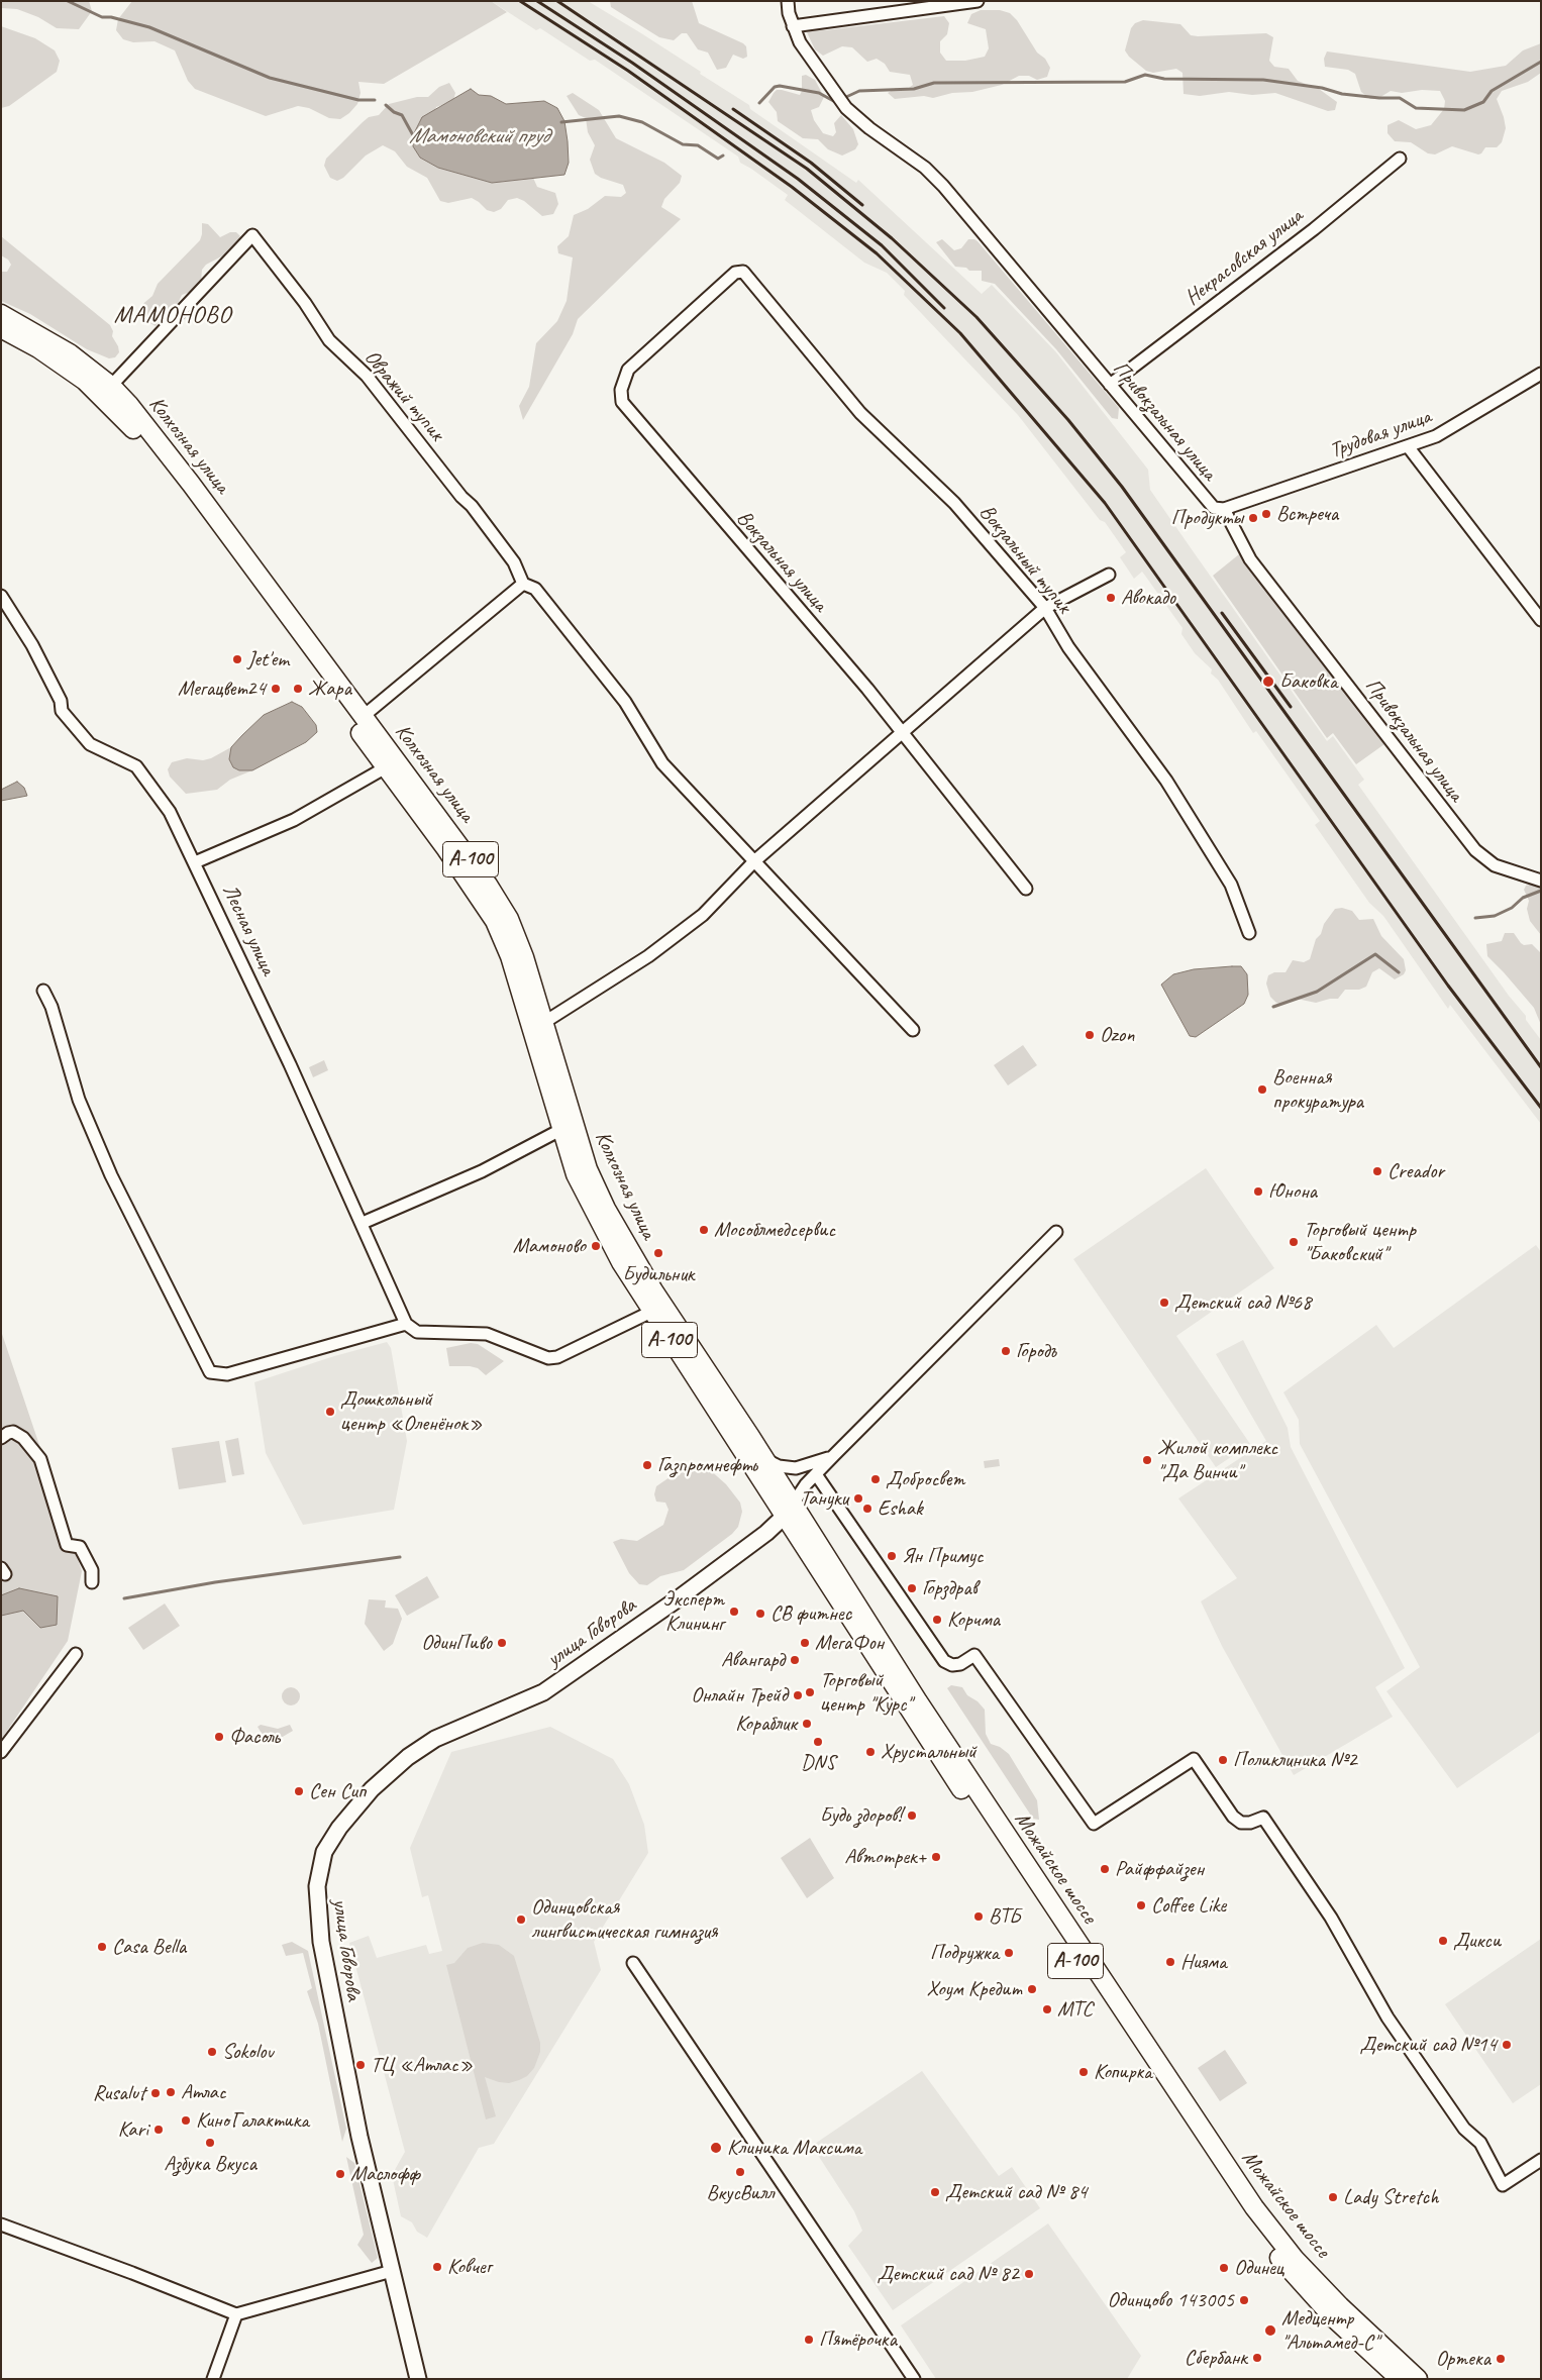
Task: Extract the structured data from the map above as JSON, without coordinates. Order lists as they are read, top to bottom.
{
  "streets": {
    "main road": [
      "Колхозная улица",
      "А-100",
      "улица Говорова",
      "Можайское шоссе"
    ],
    "street": [
      "Некрасовская улица",
      "Овражий тупик",
      "Привокзальная улица",
      "Трудовая улица",
      "Вокзальный тупик",
      "Вокзальная улица",
      "Лесная улица"
    ]
  },
  "crossings": [
    ["Некрасовская улица", "Привокзальная улица"],
    ["Овражий тупик", "Колхозная улица"],
    ["Привокзальная улица", "Трудовая улица"],
    ["Колхозная улица", "улица Говорова"],
    ["Колхозная улица", "Можайское шоссе"],
    ["Вокзальный тупик", "Вокзальная улица"],
    ["улица Говорова", "Можайское шоссе"]
  ],
  "districts": ["МАМОНОВО"],
  "water": ["Мамоновский пруд"],
  "places": [
    "Встреча",
    "Продукты",
    "Авокадо",
    "Jet'em",
    "Баковка",
    "Мегацвет24",
    "Жара",
    "Ozon",
    "Военная прокуратура",
    "Creador",
    "Юнона",
    "Мособлмедсервис",
    "Торговый центр \"Баковский\"",
    "Мамоново",
    "Будильник",
    "Детский сад №68",
    "Городъ",
    "Дошкольный центр «Оленёнок»",
    "Жилой комплекс \"Да Винчи\"",
    "Газпромнефть",
    "Добросвет",
    "Тануки",
    "Eshak",
    "Ян Примус",
    "Горздрав",
    "Эксперт Клининг",
    "СВ фитнес",
    "Корчма",
    "ОдинПиво",
    "МегаФон",
    "Авангард",
    "Торговый центр \"Курс\"",
    "Онлайн Трейд",
    "Кораблик",
    "Фасоль",
    "DNS",
    "Хрустальный",
    "Поликлиника №2",
    "Сен Сип",
    "Будь здоров!",
    "Автотрек+",
    "Райффайзен",
    "Coffee Like",
    "ВТБ",
    "Одинцовская лингвистическая гимназия",
    "Дикси",
    "Casa Bella",
    "Подружка",
    "Нияма",
    "Хоум Кредит",
    "МТС",
    "Детский сад №14",
    "Sokolov",
    "ТЦ «Атлас»",
    "Копирка",
    "Атлас",
    "Rusalut",
    "КиноГалактика",
    "Kari",
    "Азбука Вкуса",
    "Клиника Максима",
    "ВкусВилл",
    "Маслофф",
    "Детский сад № 84",
    "Lady Stretch",
    "Ковчег",
    "Одинец",
    "Детский сад № 82",
    "Одинцово 143005",
    "Медцентр \"Альтамед-С\"",
    "Пятёрочка",
    "Сбербанк",
    "Ортека"
  ]
}
